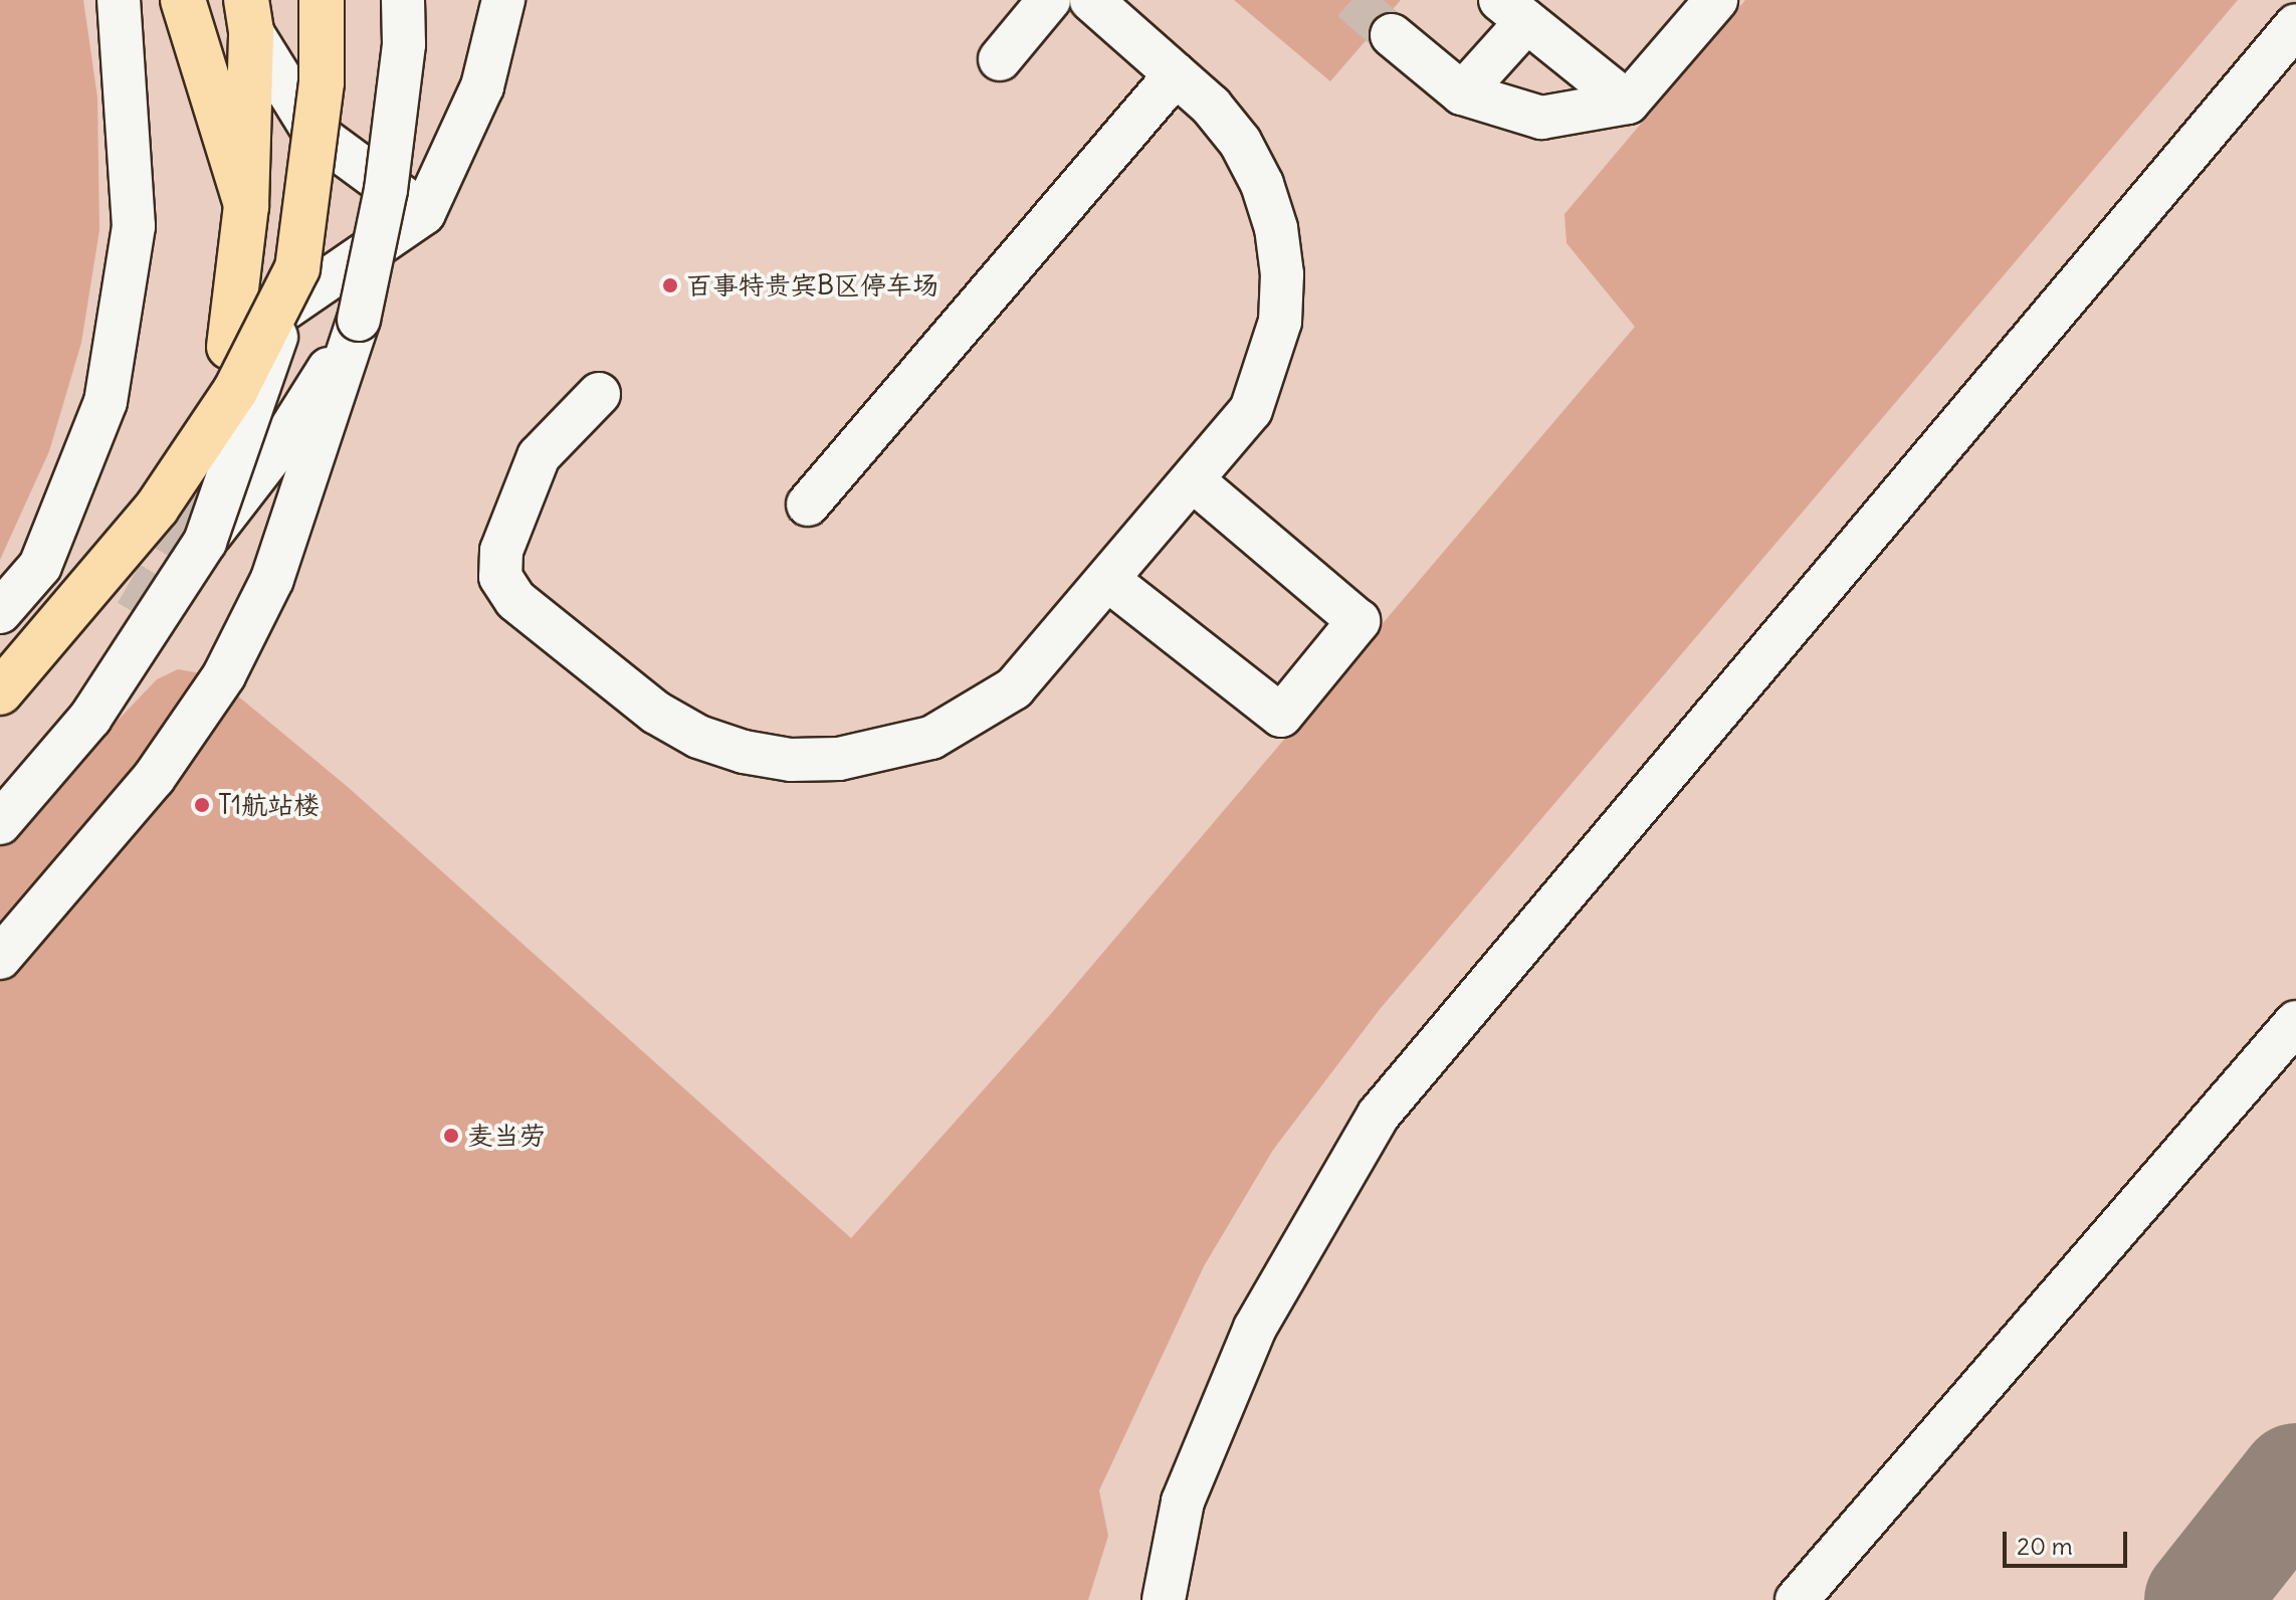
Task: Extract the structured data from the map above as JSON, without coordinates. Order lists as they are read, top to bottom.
{
  "places": ["百事特贵宾B区停车场", "T1航站楼", "麦当劳"],
  "scale_bar": "20 m"
}
